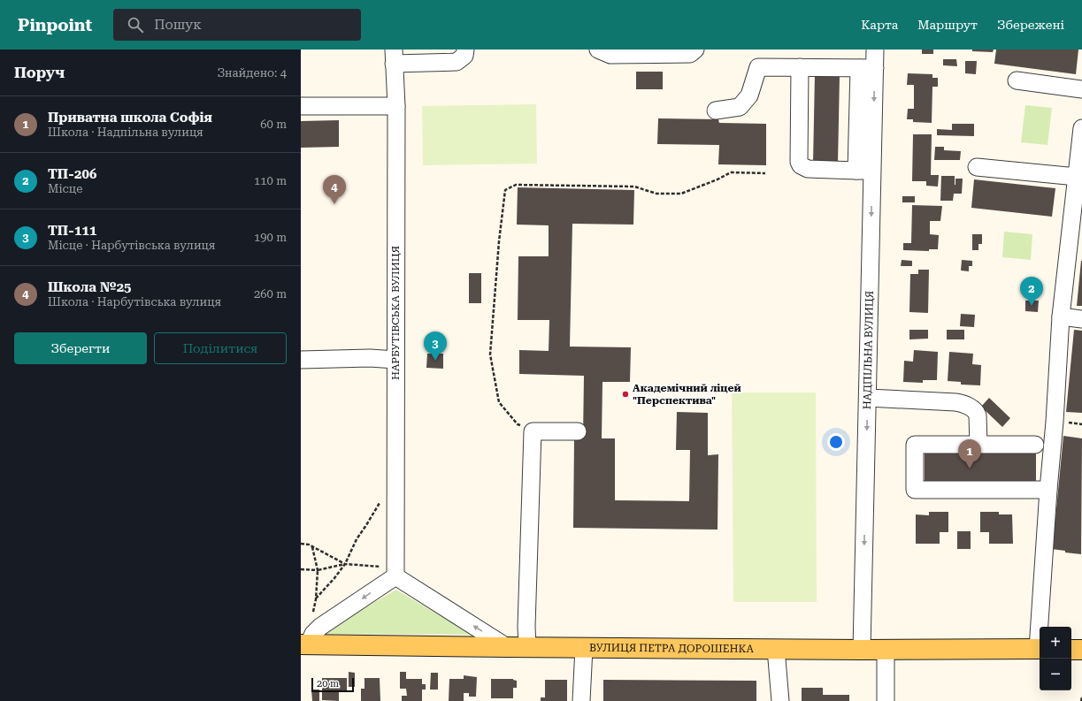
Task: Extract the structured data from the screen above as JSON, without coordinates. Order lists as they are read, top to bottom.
{
  "streets": {
    "main road": ["ВУЛИЦЯ ПЕТРА ДОРОШЕНКА"],
    "street": ["НАРБУТІВСЬКА ВУЛИЦЯ", "НАДПІЛЬНА ВУЛИЦЯ"]
  },
  "crossings": [
    ["НАДПІЛЬНА ВУЛИЦЯ", "ВУЛИЦЯ ПЕТРА ДОРОШЕНКА"]
  ],
  "one_way": ["НАДПІЛЬНА ВУЛИЦЯ"],
  "places": ["Академічний ліцей \"Перспектива\""],
  "scale_bar": "20 m",
  "page": {
    "header": "Pinpoint",
    "search": "Пошук",
    "nav": ["Карта", "Маршрут", "Збережені"],
    "heading": ["Поруч", "Знайдено: 4"],
    "list": [
      {
        "mark": "1",
        "name": "Приватна школа Софія",
        "note": "Школа · Надпільна вулиця",
        "value": "60 m"
      },
      {
        "mark": "2",
        "name": "ТП-206",
        "note": "Місце",
        "value": "110 m"
      },
      {
        "mark": "3",
        "name": "ТП-111",
        "note": "Місце · Нарбутівська вулиця",
        "value": "190 m"
      },
      {
        "mark": "4",
        "name": "Школа №25",
        "note": "Школа · Нарбутівська вулиця",
        "value": "260 m"
      }
    ],
    "pins": [
      "4",
      "2",
      "3",
      "1"
    ],
    "buttons": ["Зберегти", "Поділитися"],
    "map_buttons": ["+", "−"],
    "scale": "20 m"
  }
}
